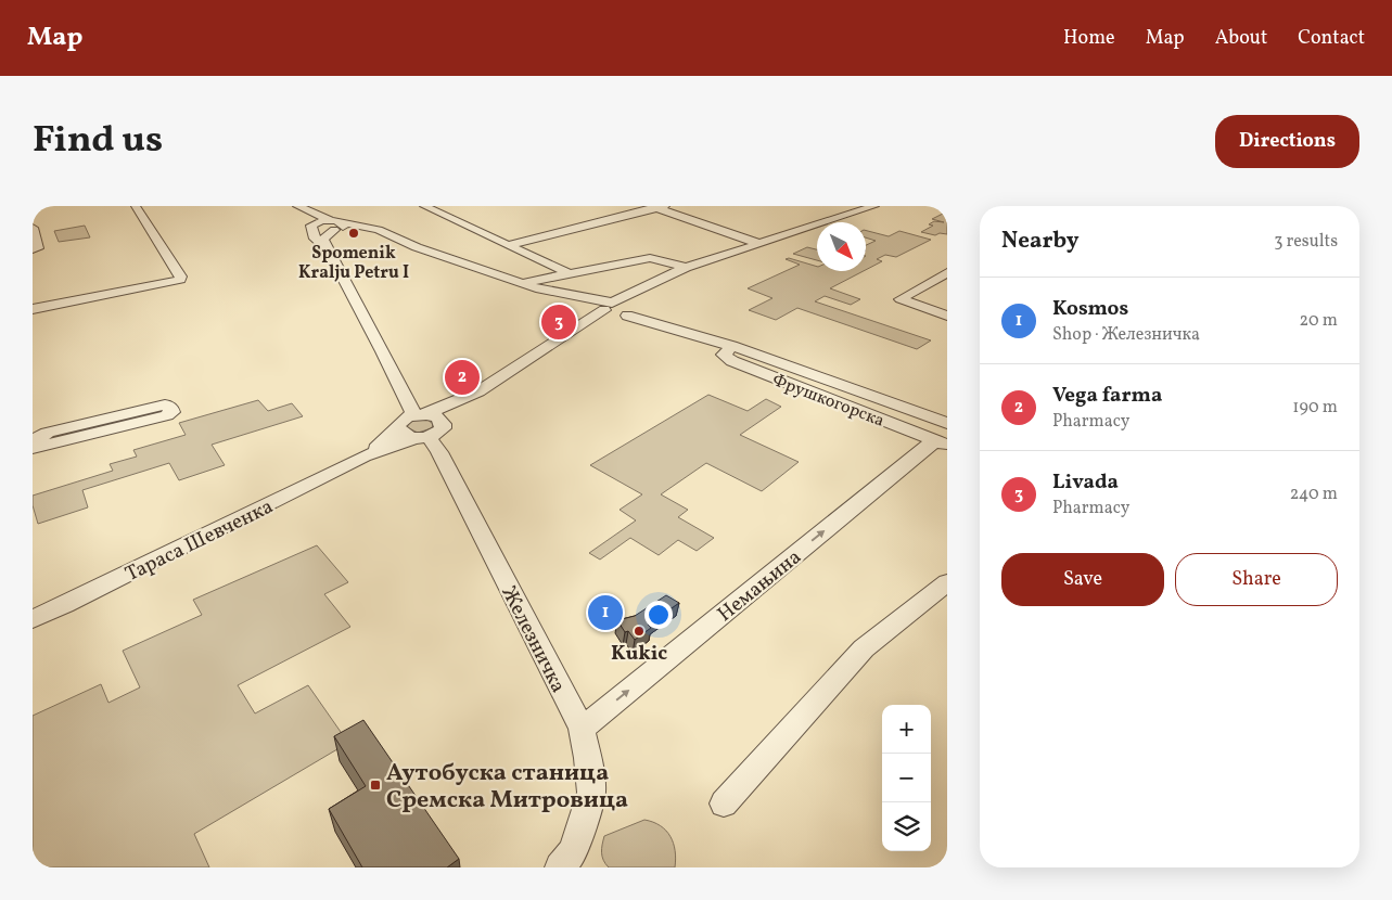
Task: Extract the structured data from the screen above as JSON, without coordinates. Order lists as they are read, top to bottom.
{
  "streets": {
    "street": [
      "Фрушкогорска",
      "Тараса Шевченка",
      "Немањина",
      "Железничка"
    ]
  },
  "crossings": [
    ["Фрушкогорска", "Немањина"],
    ["Тараса Шевченка", "Железничка"],
    ["Немањина", "Железничка"]
  ],
  "places": {
    "other": ["Spomenik Kralju Petru I", "Kukic"],
    "transit": ["Аутобуска станица Сремска Митровица"]
  },
  "north": "bottom right",
  "page": {
    "header": "Map",
    "nav": [
      "Home",
      "Map",
      "About",
      "Contact"
    ],
    "title": "Find us",
    "buttons": [
      "Directions",
      ["Save", "Share"]
    ],
    "heading": ["Nearby", "3 results"],
    "list": [
      {
        "mark": "1",
        "name": "Kosmos",
        "note": "Shop · Железничка",
        "value": "20 m"
      },
      {
        "mark": "2",
        "name": "Vega farma",
        "note": "Pharmacy",
        "value": "190 m"
      },
      {
        "mark": "3",
        "name": "Livada",
        "note": "Pharmacy",
        "value": "240 m"
      }
    ],
    "pins": ["3", "2", "1"],
    "map_buttons": ["+", "−"]
  }
}
